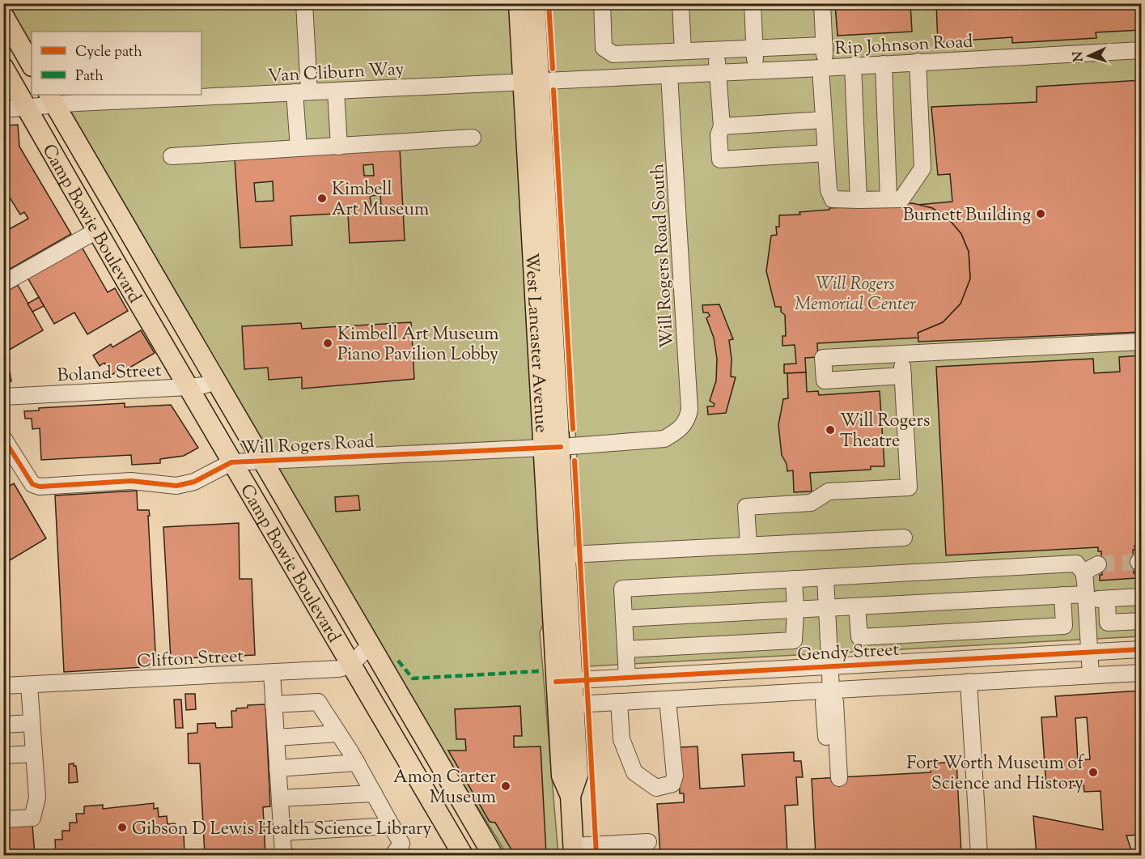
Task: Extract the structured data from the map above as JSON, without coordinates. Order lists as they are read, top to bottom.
{
  "streets": {
    "main road": ["Camp Bowie Boulevard", "West Lancaster Avenue"],
    "street": [
      "Rip Johnson Road",
      "Van Cliburn Way",
      "Will Rogers Road South",
      "Boland Street",
      "Will Rogers Road",
      "Gendy Street",
      "Clifton Street"
    ]
  },
  "crossings": [
    ["Rip Johnson Road", "Van Cliburn Way"],
    ["Rip Johnson Road", "Will Rogers Road South"],
    ["Van Cliburn Way", "Camp Bowie Boulevard"],
    ["Van Cliburn Way", "Will Rogers Road South"],
    ["Van Cliburn Way", "West Lancaster Avenue"],
    ["Camp Bowie Boulevard", "Boland Street"],
    ["Camp Bowie Boulevard", "Will Rogers Road"],
    ["Camp Bowie Boulevard", "Clifton Street"],
    ["Will Rogers Road South", "Will Rogers Road"],
    ["West Lancaster Avenue", "Will Rogers Road"],
    ["West Lancaster Avenue", "Gendy Street"]
  ],
  "parks": ["Will Rogers Memorial Center"],
  "places": [
    "Kimbell Art Museum",
    "Burnett Building",
    "Kimbell Art Museum Piano Pavilion Lobby",
    "Will Rogers Theatre",
    "Fort Worth Museum of Science and History",
    "Amon Carter Museum",
    "Gibson D Lewis Health Science Library"
  ],
  "legend": ["Cycle path", "Path"],
  "north": "left"
}
